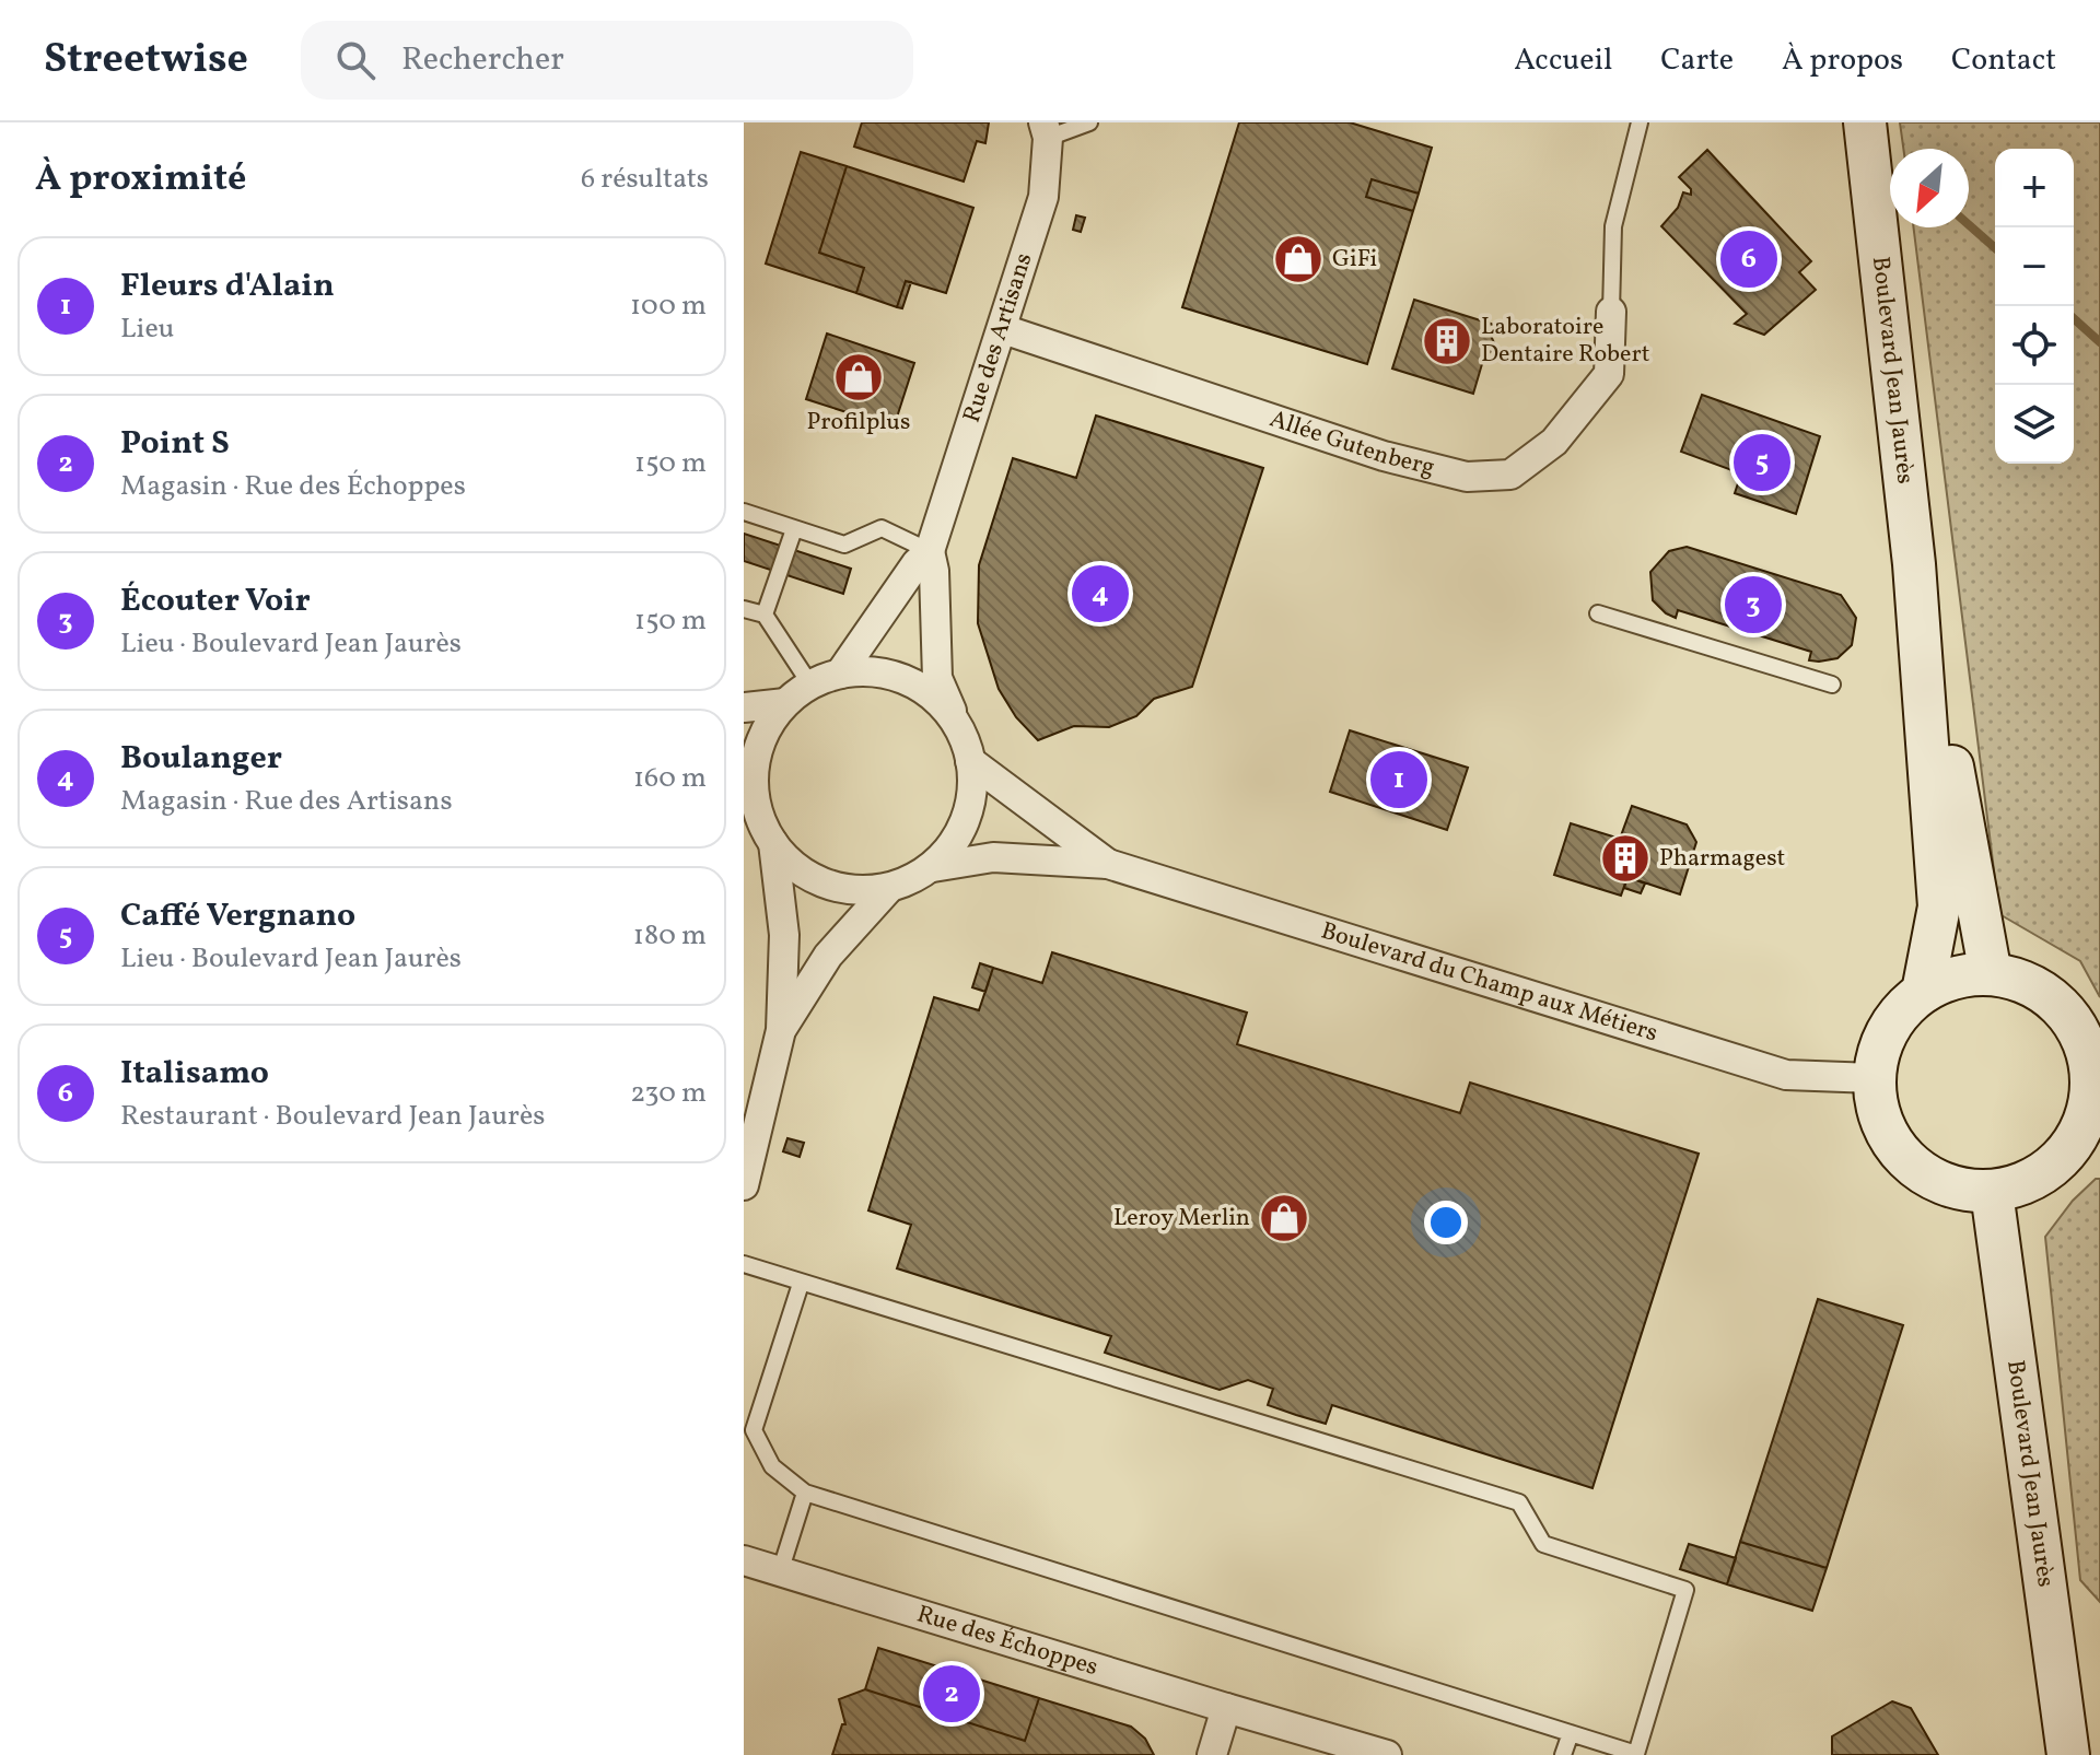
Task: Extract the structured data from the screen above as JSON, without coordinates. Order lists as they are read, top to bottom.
{
  "streets": {
    "street": [
      "Rue des Artisans",
      "Boulevard Jean Jaurès",
      "Allée Gutenberg",
      "Boulevard du Champ aux Métiers",
      "Rue des Échoppes"
    ]
  },
  "crossings": [
    ["Rue des Artisans", "Allée Gutenberg"],
    ["Rue des Artisans", "Boulevard du Champ aux Métiers"],
    ["Boulevard Jean Jaurès", "Boulevard du Champ aux Métiers"]
  ],
  "places": {
    "shop": ["GiFi", "Profilplus", "Leroy Merlin"],
    "building": ["Laboratoire Dentaire Robert", "Pharmagest"]
  },
  "north": "bottom left",
  "page": {
    "header": "Streetwise",
    "search": "Rechercher",
    "nav": [
      "Accueil",
      "Carte",
      "À propos",
      "Contact"
    ],
    "heading": ["À proximité", "6 résultats"],
    "map_buttons": ["+", "−"],
    "pins": [
      "6",
      "5",
      "4",
      "3",
      "1",
      "2"
    ],
    "list": [
      {
        "mark": "1",
        "name": "Fleurs d'Alain",
        "note": "Lieu",
        "value": "100 m"
      },
      {
        "mark": "2",
        "name": "Point S",
        "note": "Magasin · Rue des Échoppes",
        "value": "150 m"
      },
      {
        "mark": "3",
        "name": "Écouter Voir",
        "note": "Lieu · Boulevard Jean Jaurès",
        "value": "150 m"
      },
      {
        "mark": "4",
        "name": "Boulanger",
        "note": "Magasin · Rue des Artisans",
        "value": "160 m"
      },
      {
        "mark": "5",
        "name": "Caffé Vergnano",
        "note": "Lieu · Boulevard Jean Jaurès",
        "value": "180 m"
      },
      {
        "mark": "6",
        "name": "Italisamo",
        "note": "Restaurant · Boulevard Jean Jaurès",
        "value": "230 m"
      }
    ]
  }
}
